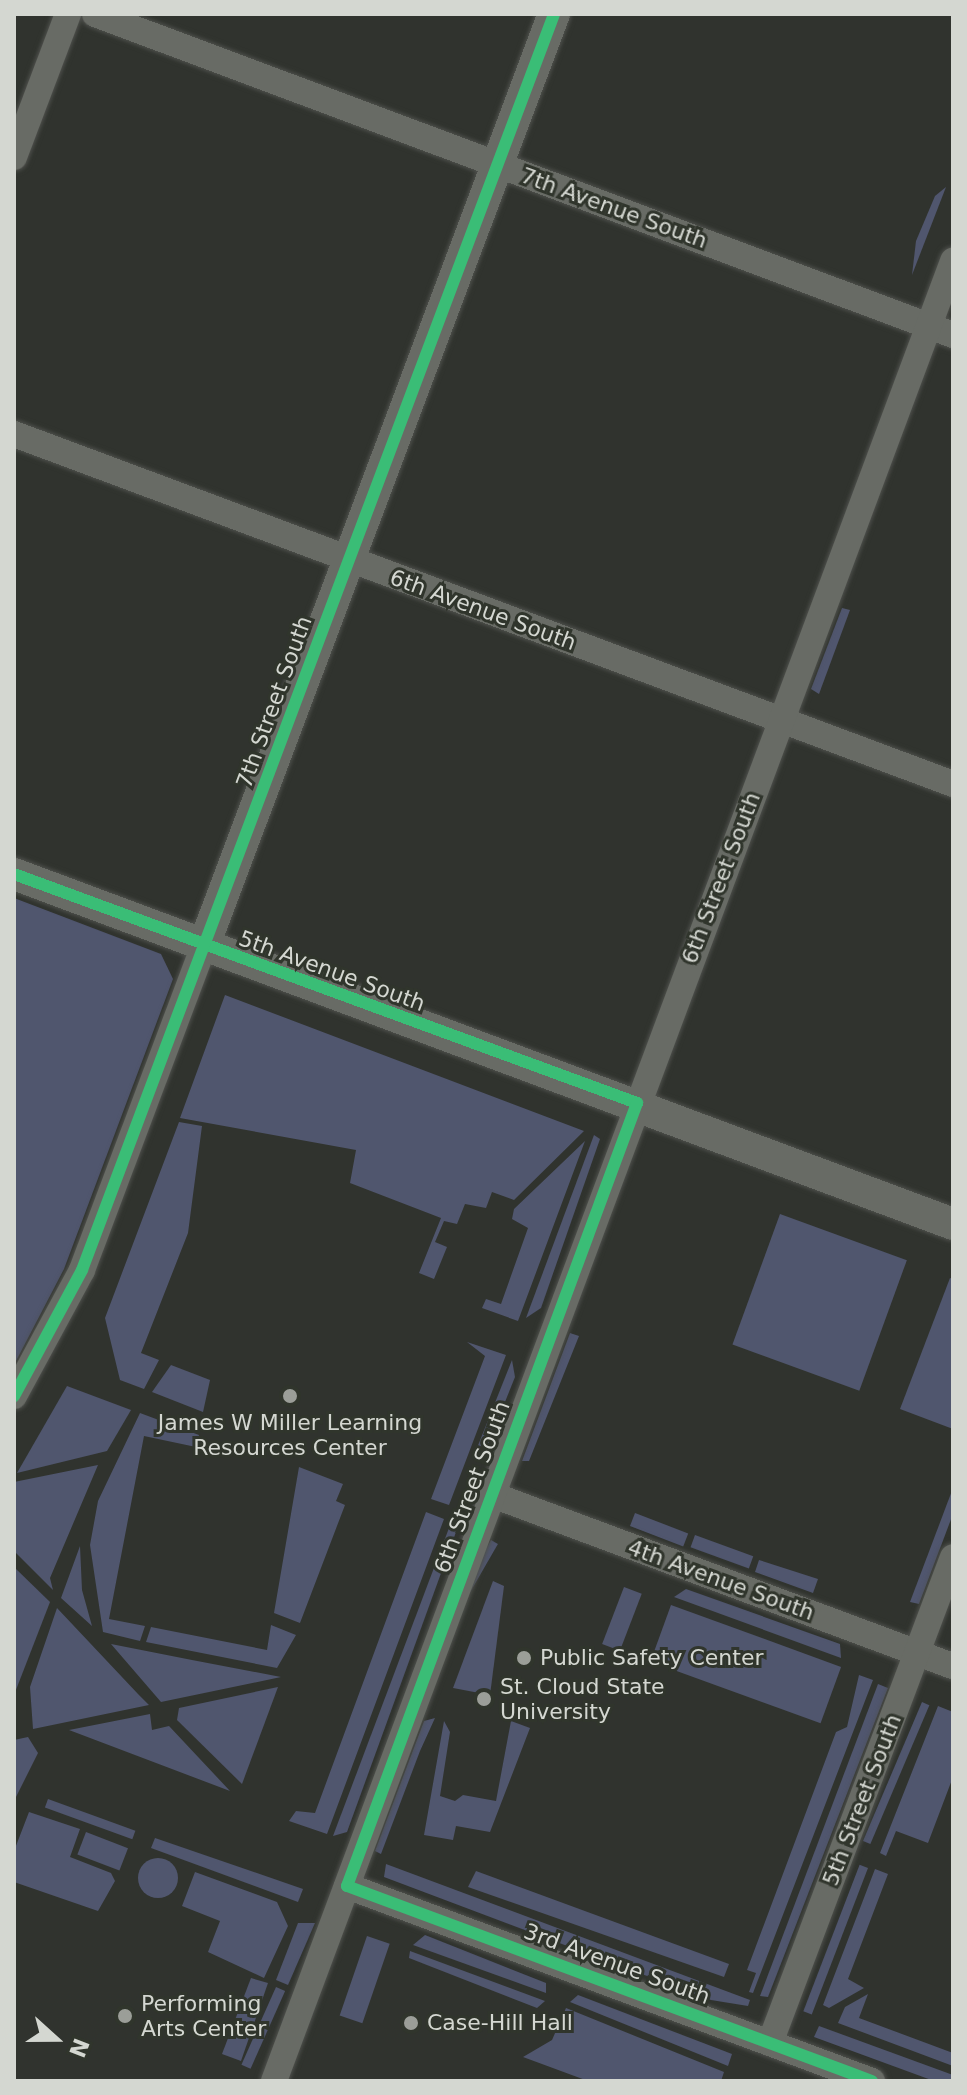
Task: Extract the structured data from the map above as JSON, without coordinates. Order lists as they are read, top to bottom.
{
  "streets": {
    "street": [
      "7th Avenue South",
      "6th Avenue South",
      "7th Street South",
      "6th Street South",
      "5th Avenue South",
      "4th Avenue South",
      "5th Street South",
      "3rd Avenue South"
    ]
  },
  "crossings": [
    ["7th Avenue South", "7th Street South"],
    ["7th Avenue South", "6th Street South"],
    ["6th Avenue South", "7th Street South"],
    ["6th Avenue South", "6th Street South"],
    ["7th Street South", "5th Avenue South"],
    ["6th Street South", "5th Avenue South"],
    ["6th Street South", "4th Avenue South"],
    ["6th Street South", "3rd Avenue South"],
    ["4th Avenue South", "5th Street South"],
    ["5th Street South", "3rd Avenue South"]
  ],
  "places": [
    "James W Miller Learning Resources Center",
    "Public Safety Center",
    "St. Cloud State University",
    "Performing Arts Center",
    "Case-Hill Hall"
  ],
  "north": "right"
}
